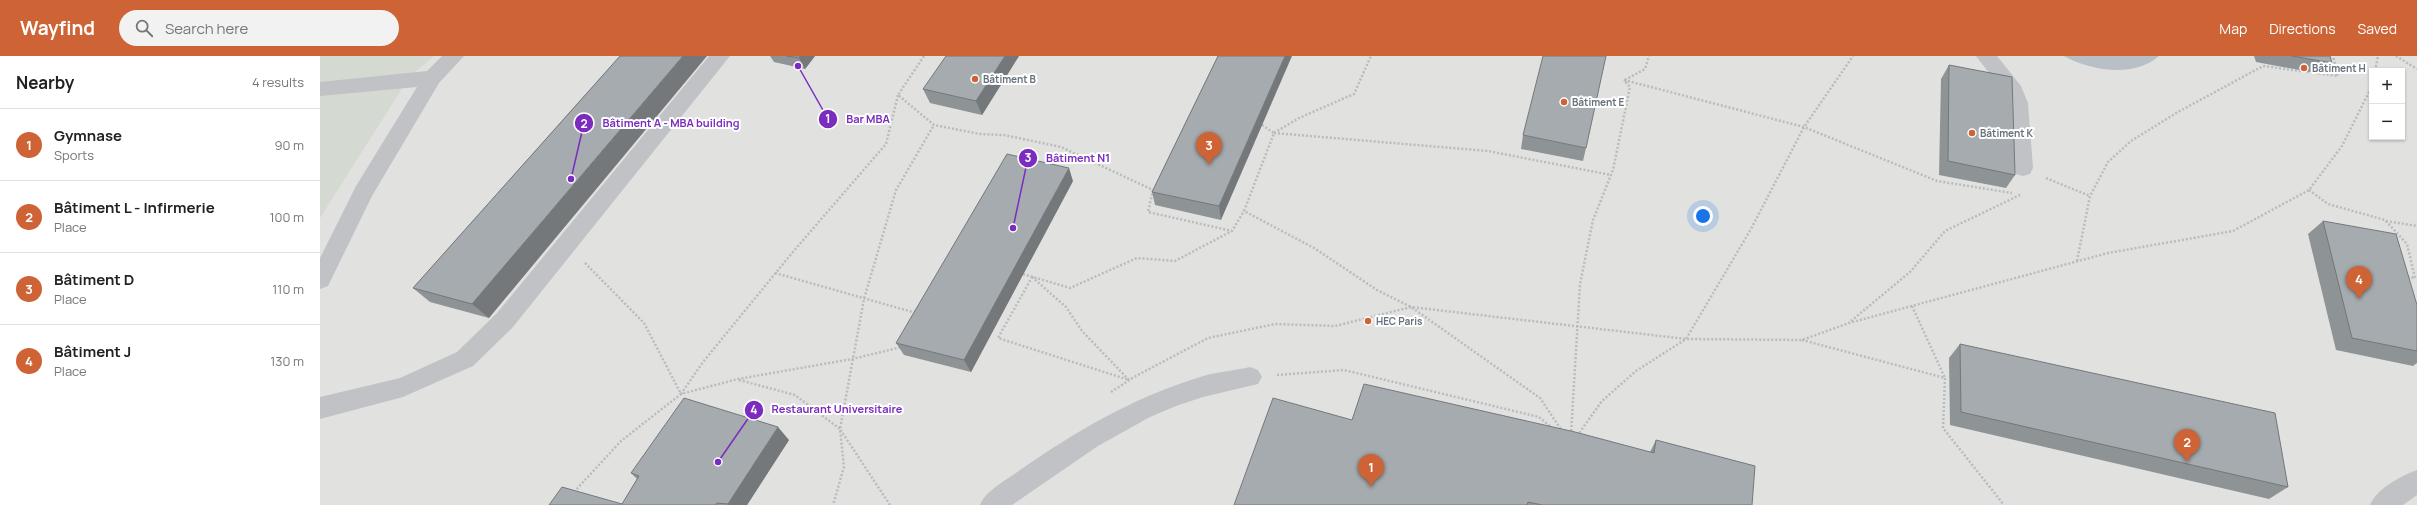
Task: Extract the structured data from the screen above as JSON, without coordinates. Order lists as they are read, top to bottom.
{
  "places": [
    "Bar MBA",
    "Bâtiment H",
    "Bâtiment B",
    "Bâtiment E",
    "Bâtiment K",
    "Bâtiment A - MBA building",
    "Bâtiment N1",
    "HEC Paris",
    "Restaurant Universitaire"
  ],
  "page": {
    "header": "Wayfind",
    "search": "Search here",
    "nav": ["Map", "Directions", "Saved"],
    "heading": ["Nearby", "4 results"],
    "map_buttons": ["+", "−"],
    "list": [
      {
        "mark": "1",
        "name": "Gymnase",
        "note": "Sports",
        "value": "90 m"
      },
      {
        "mark": "2",
        "name": "Bâtiment L - Infirmerie",
        "note": "Place",
        "value": "100 m"
      },
      {
        "mark": "3",
        "name": "Bâtiment D",
        "note": "Place",
        "value": "110 m"
      },
      {
        "mark": "4",
        "name": "Bâtiment J",
        "note": "Place",
        "value": "130 m"
      }
    ],
    "pins": [
      "3",
      "4",
      "2",
      "1"
    ]
  }
}
